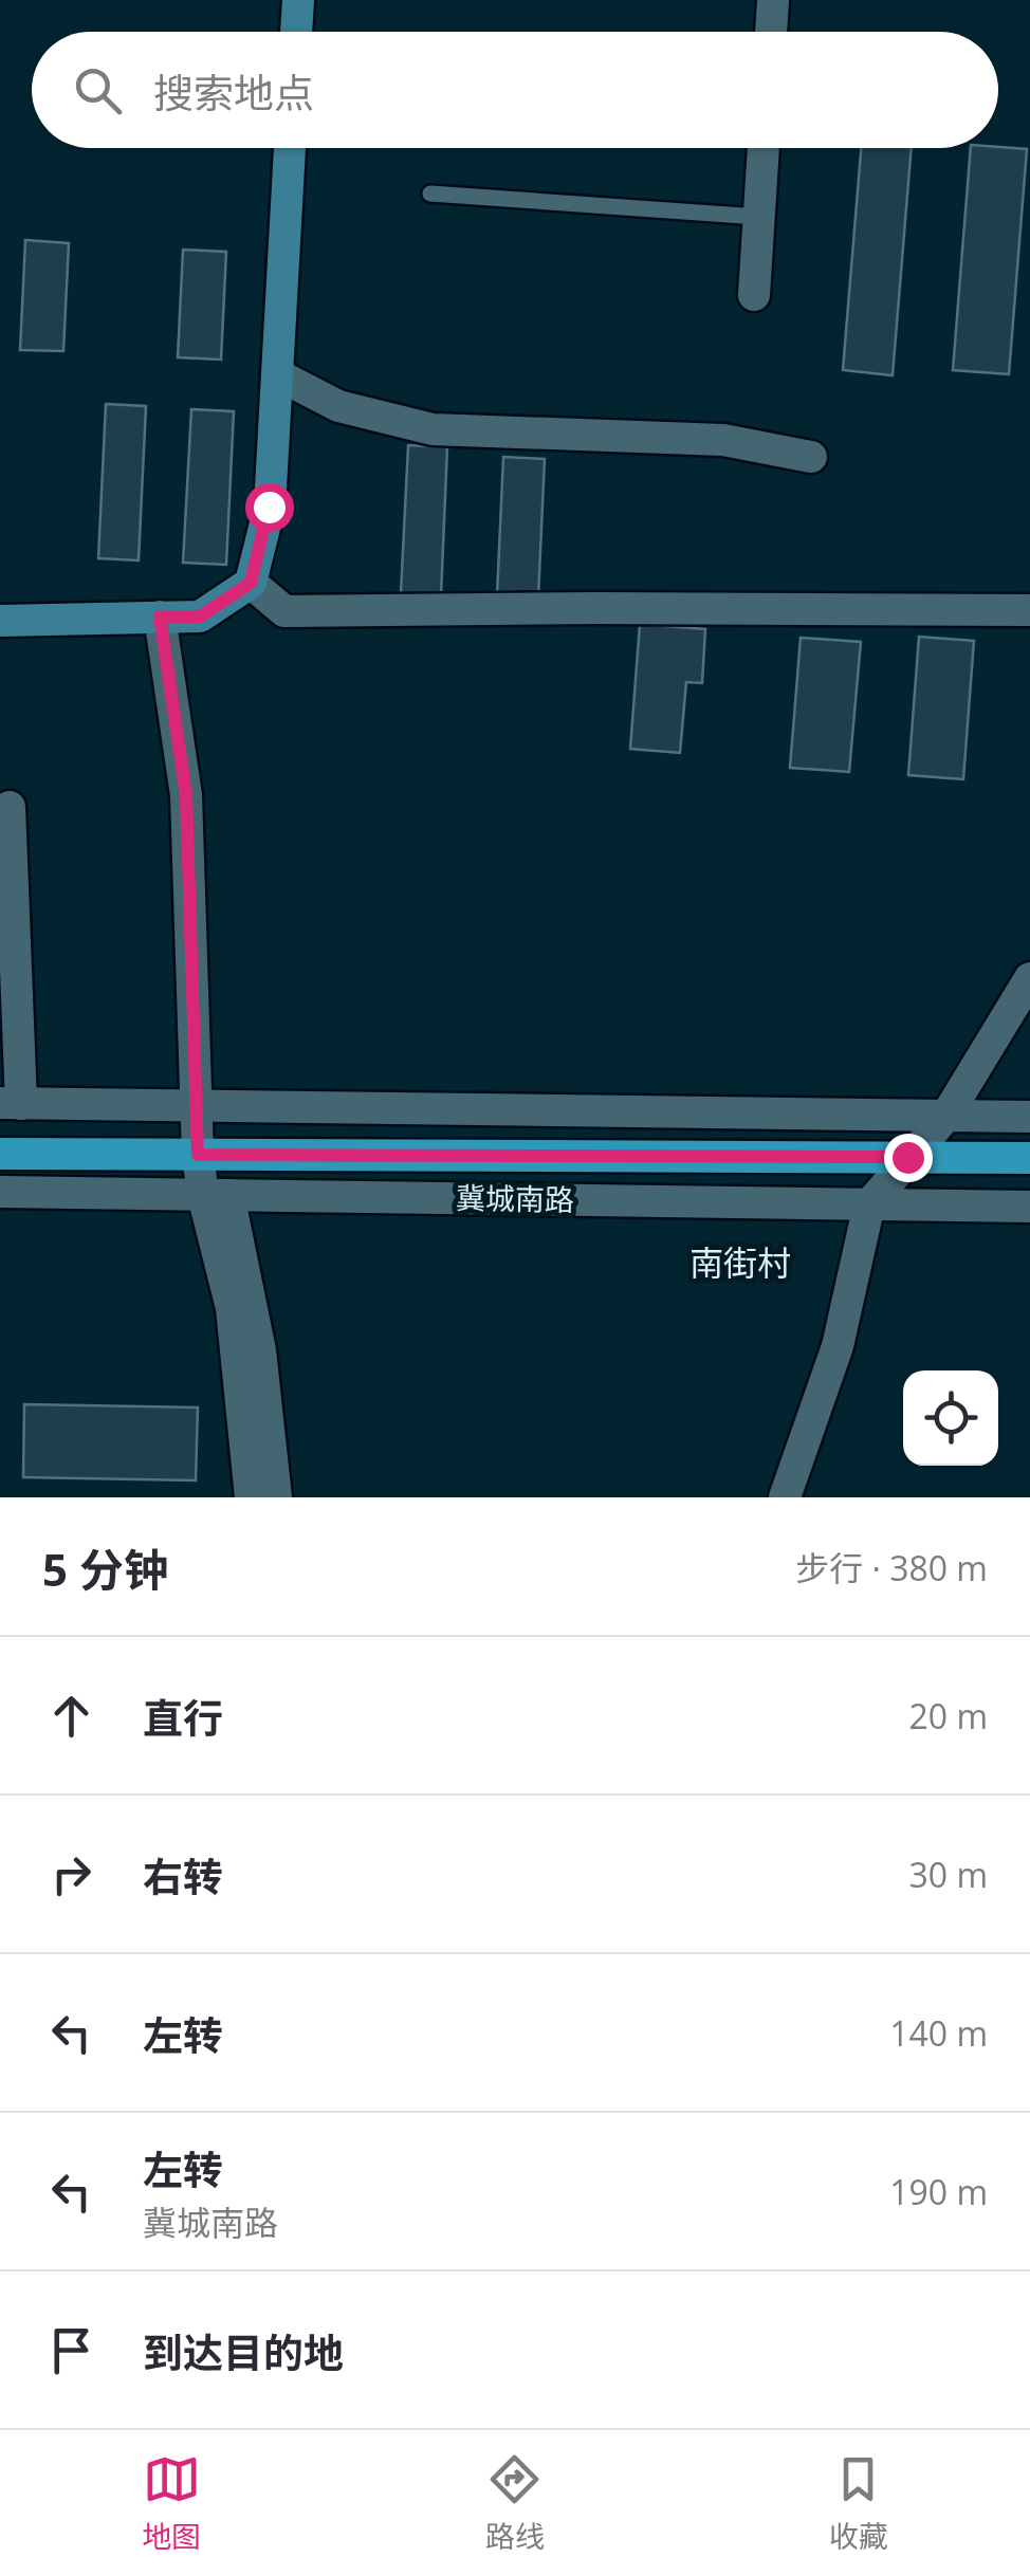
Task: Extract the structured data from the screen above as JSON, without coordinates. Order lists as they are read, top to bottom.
{
  "streets": {
    "main road": ["冀城南路"]
  },
  "districts": ["南街村"],
  "page": {
    "search": "搜索地点",
    "heading": ["5 分钟", "步行 · 380 m"],
    "list": [
      ["直行", "20 m"],
      ["右转", "30 m"],
      ["左转", "140 m"],
      ["左转", "冀城南路", "190 m"],
      "到达目的地"
    ],
    "nav": ["地图", "路线", "收藏"]
  }
}
